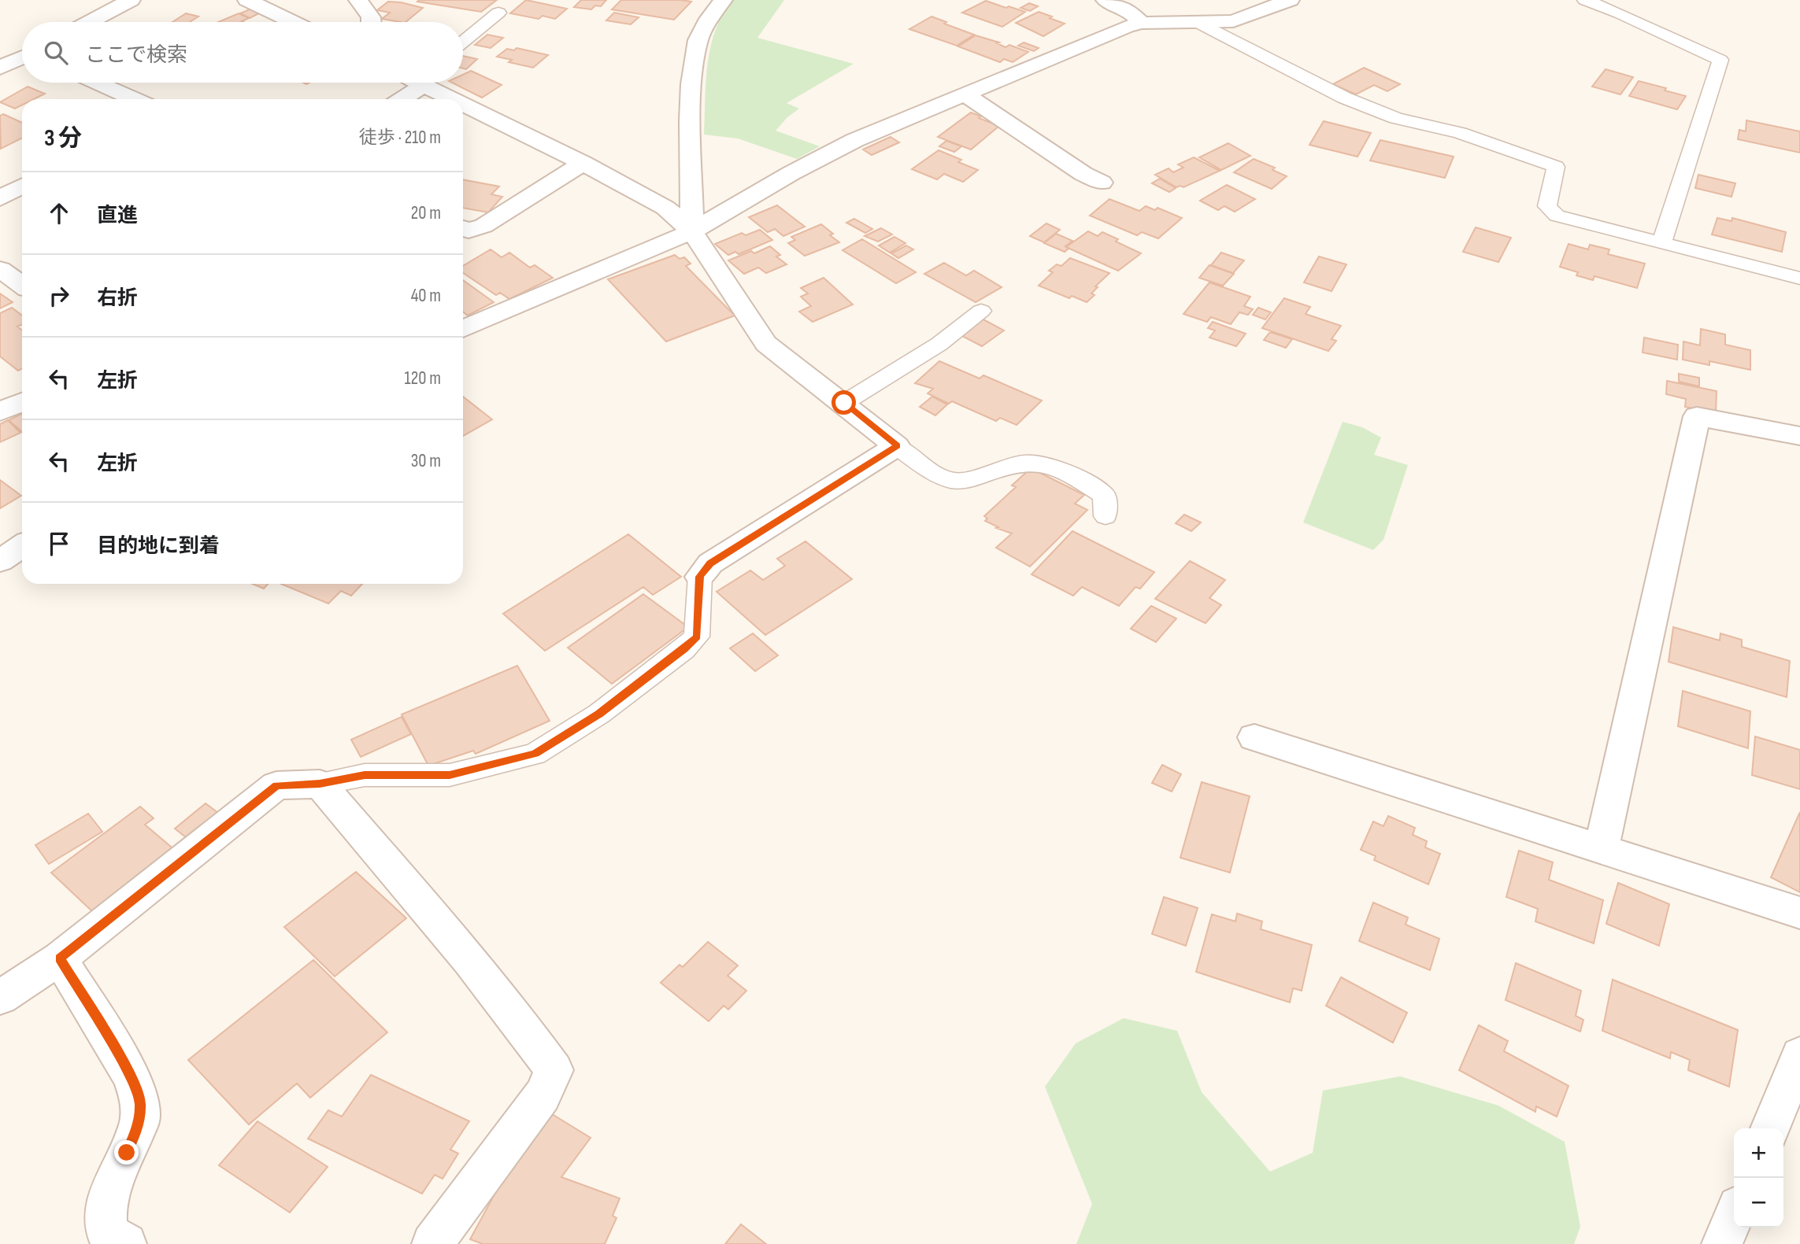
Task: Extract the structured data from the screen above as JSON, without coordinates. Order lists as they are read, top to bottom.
{
  "page": {
    "search": "ここで検索",
    "heading": ["3 分", "徒歩 · 210 m"],
    "list": [
      ["直進", "20 m"],
      ["右折", "40 m"],
      ["左折", "120 m"],
      ["左折", "30 m"],
      "目的地に到着"
    ],
    "map_buttons": ["+", "−"]
  }
}
